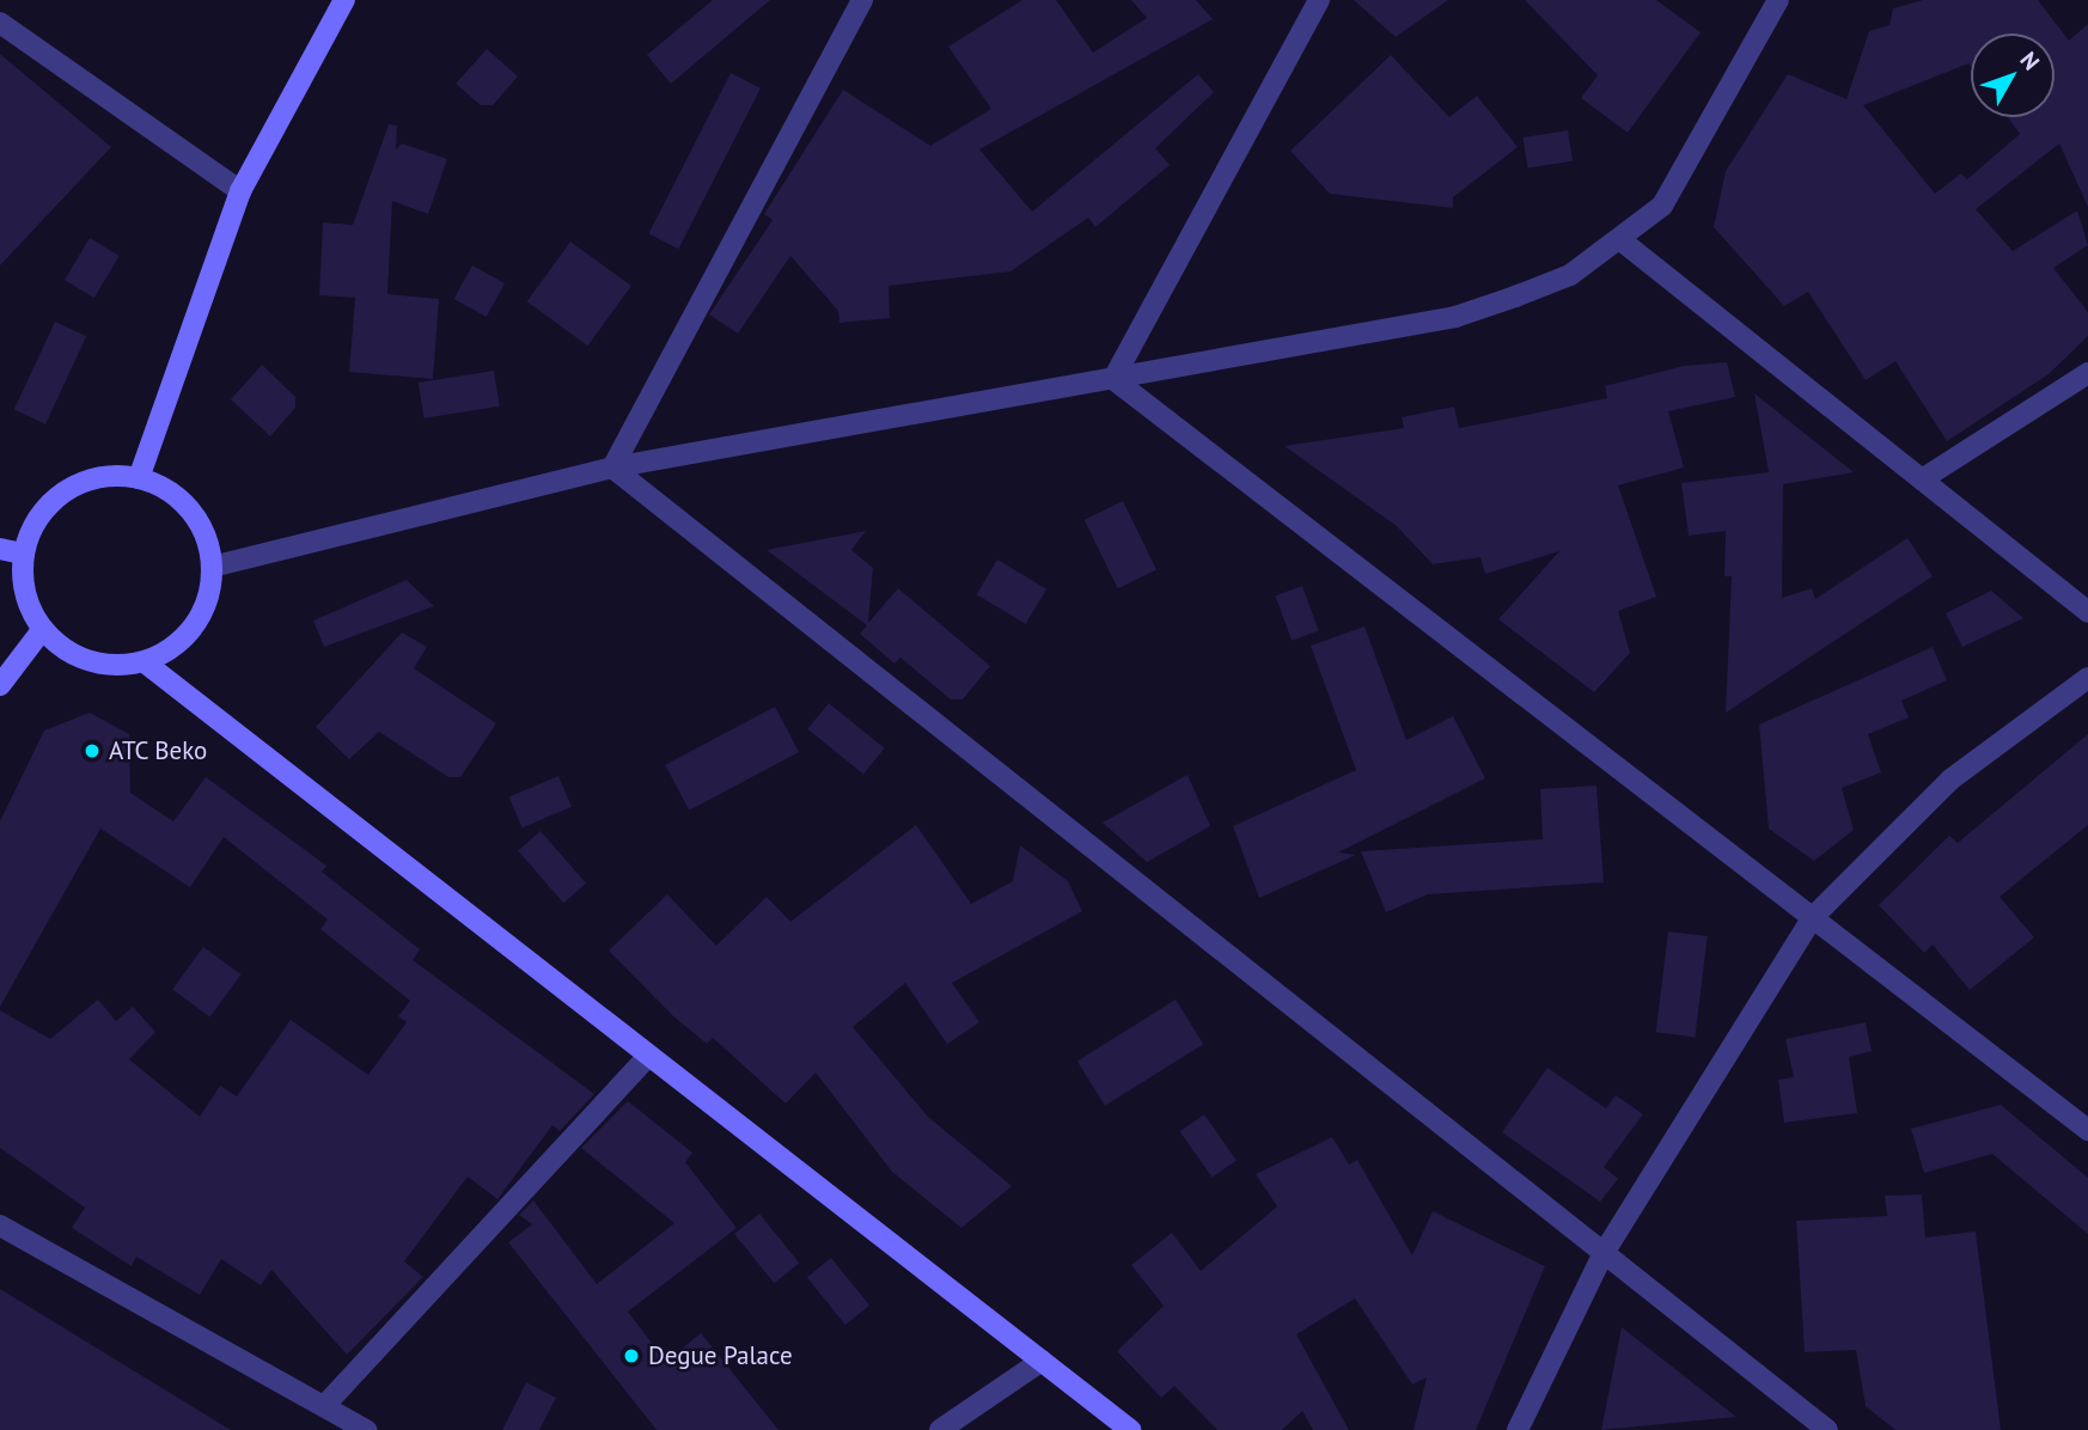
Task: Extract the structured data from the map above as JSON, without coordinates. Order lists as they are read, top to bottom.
{
  "places": ["ATC Beko", "Degue Palace"],
  "north": "top right"
}
